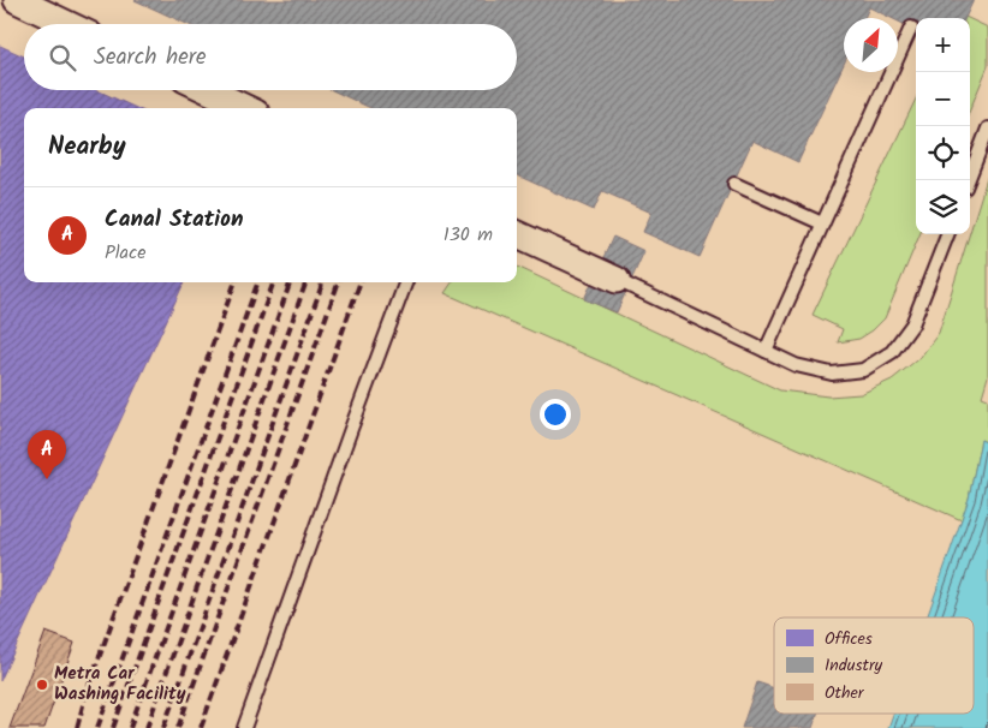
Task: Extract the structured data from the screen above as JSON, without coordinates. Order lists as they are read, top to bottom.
{
  "places": ["Metra Car Washing Facility"],
  "legend": ["Offices", "Industry", "Other"],
  "north": "top right",
  "page": {
    "map_buttons": ["+", "−"],
    "search": "Search here",
    "heading": "Nearby",
    "list": [
      {
        "mark": "A",
        "name": "Canal Station",
        "note": "Place",
        "value": "130 m"
      }
    ],
    "pins": "A"
  }
}
